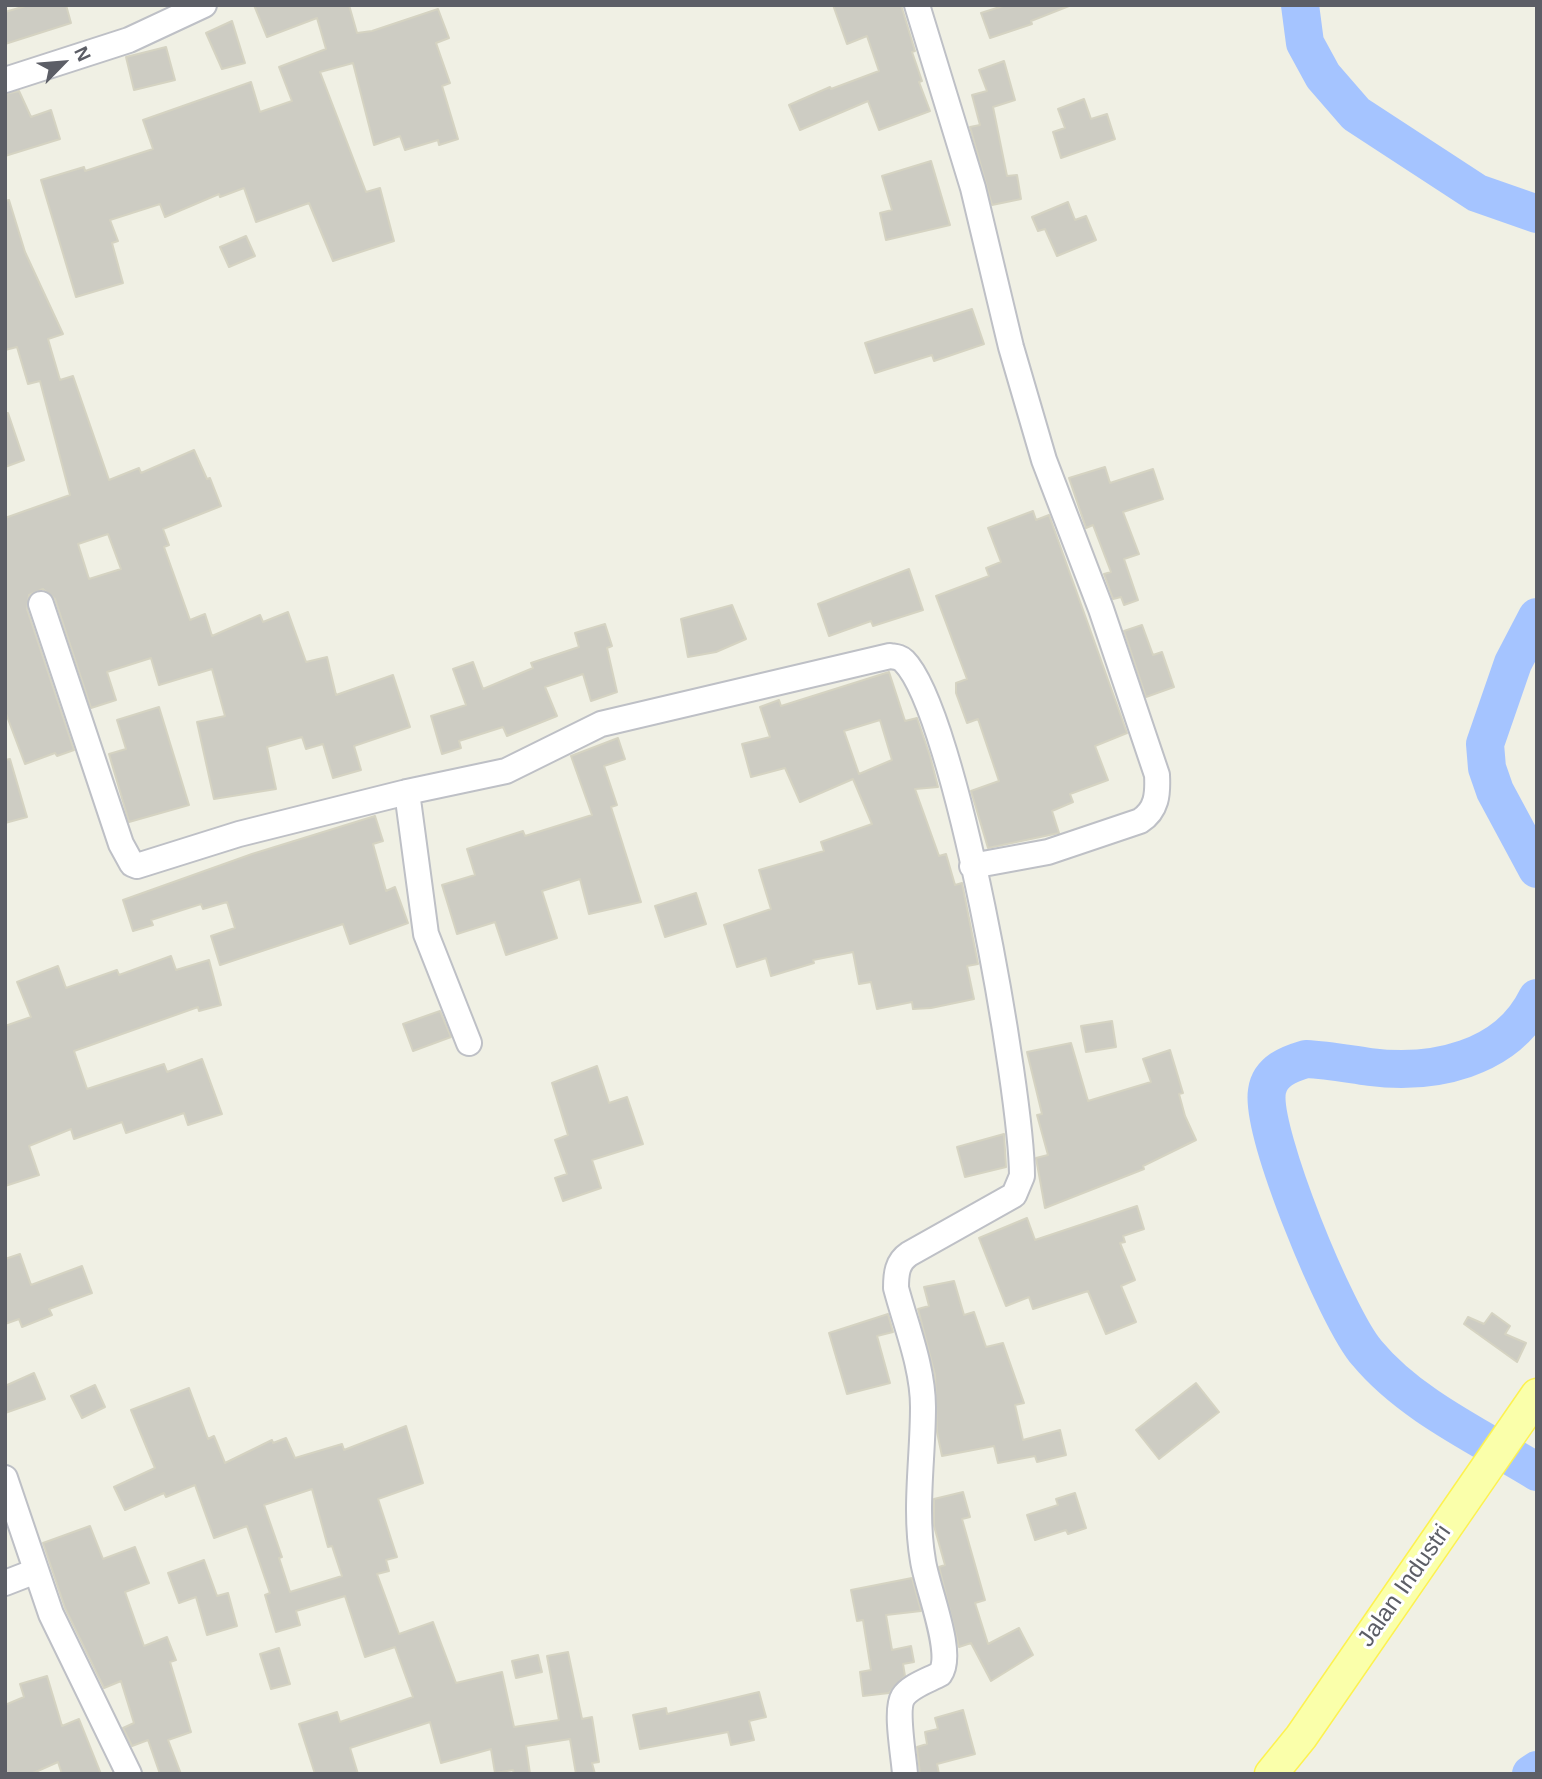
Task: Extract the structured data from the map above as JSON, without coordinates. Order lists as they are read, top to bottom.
{
  "streets": {
    "main road": ["Jalan Industri"]
  },
  "north": "top right"
}
